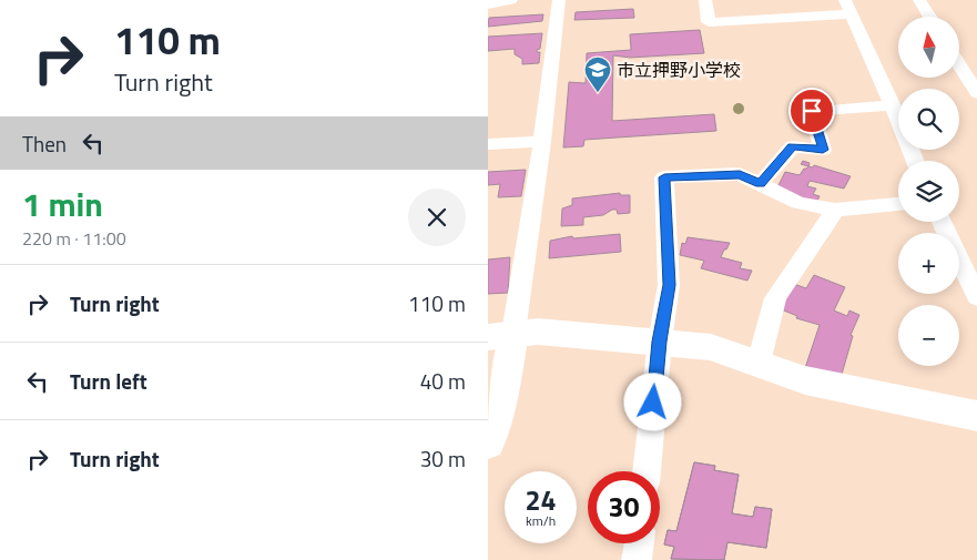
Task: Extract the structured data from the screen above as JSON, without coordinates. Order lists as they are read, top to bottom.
{
  "places": {
    "school or university": ["市立押野小学校"]
  },
  "north": "top",
  "page": {
    "turn": ["110 m", "Turn right"],
    "map_buttons": ["+", "−"],
    "then": "Then",
    "heading": ["1 min", "220 m · 11:00"],
    "list": [
      {
        "name": "Turn right",
        "value": "110 m"
      },
      {
        "name": "Turn left",
        "value": "40 m"
      },
      {
        "name": "Turn right",
        "value": "30 m"
      }
    ],
    "speed": "24 km/h",
    "limit": "30"
  }
}
